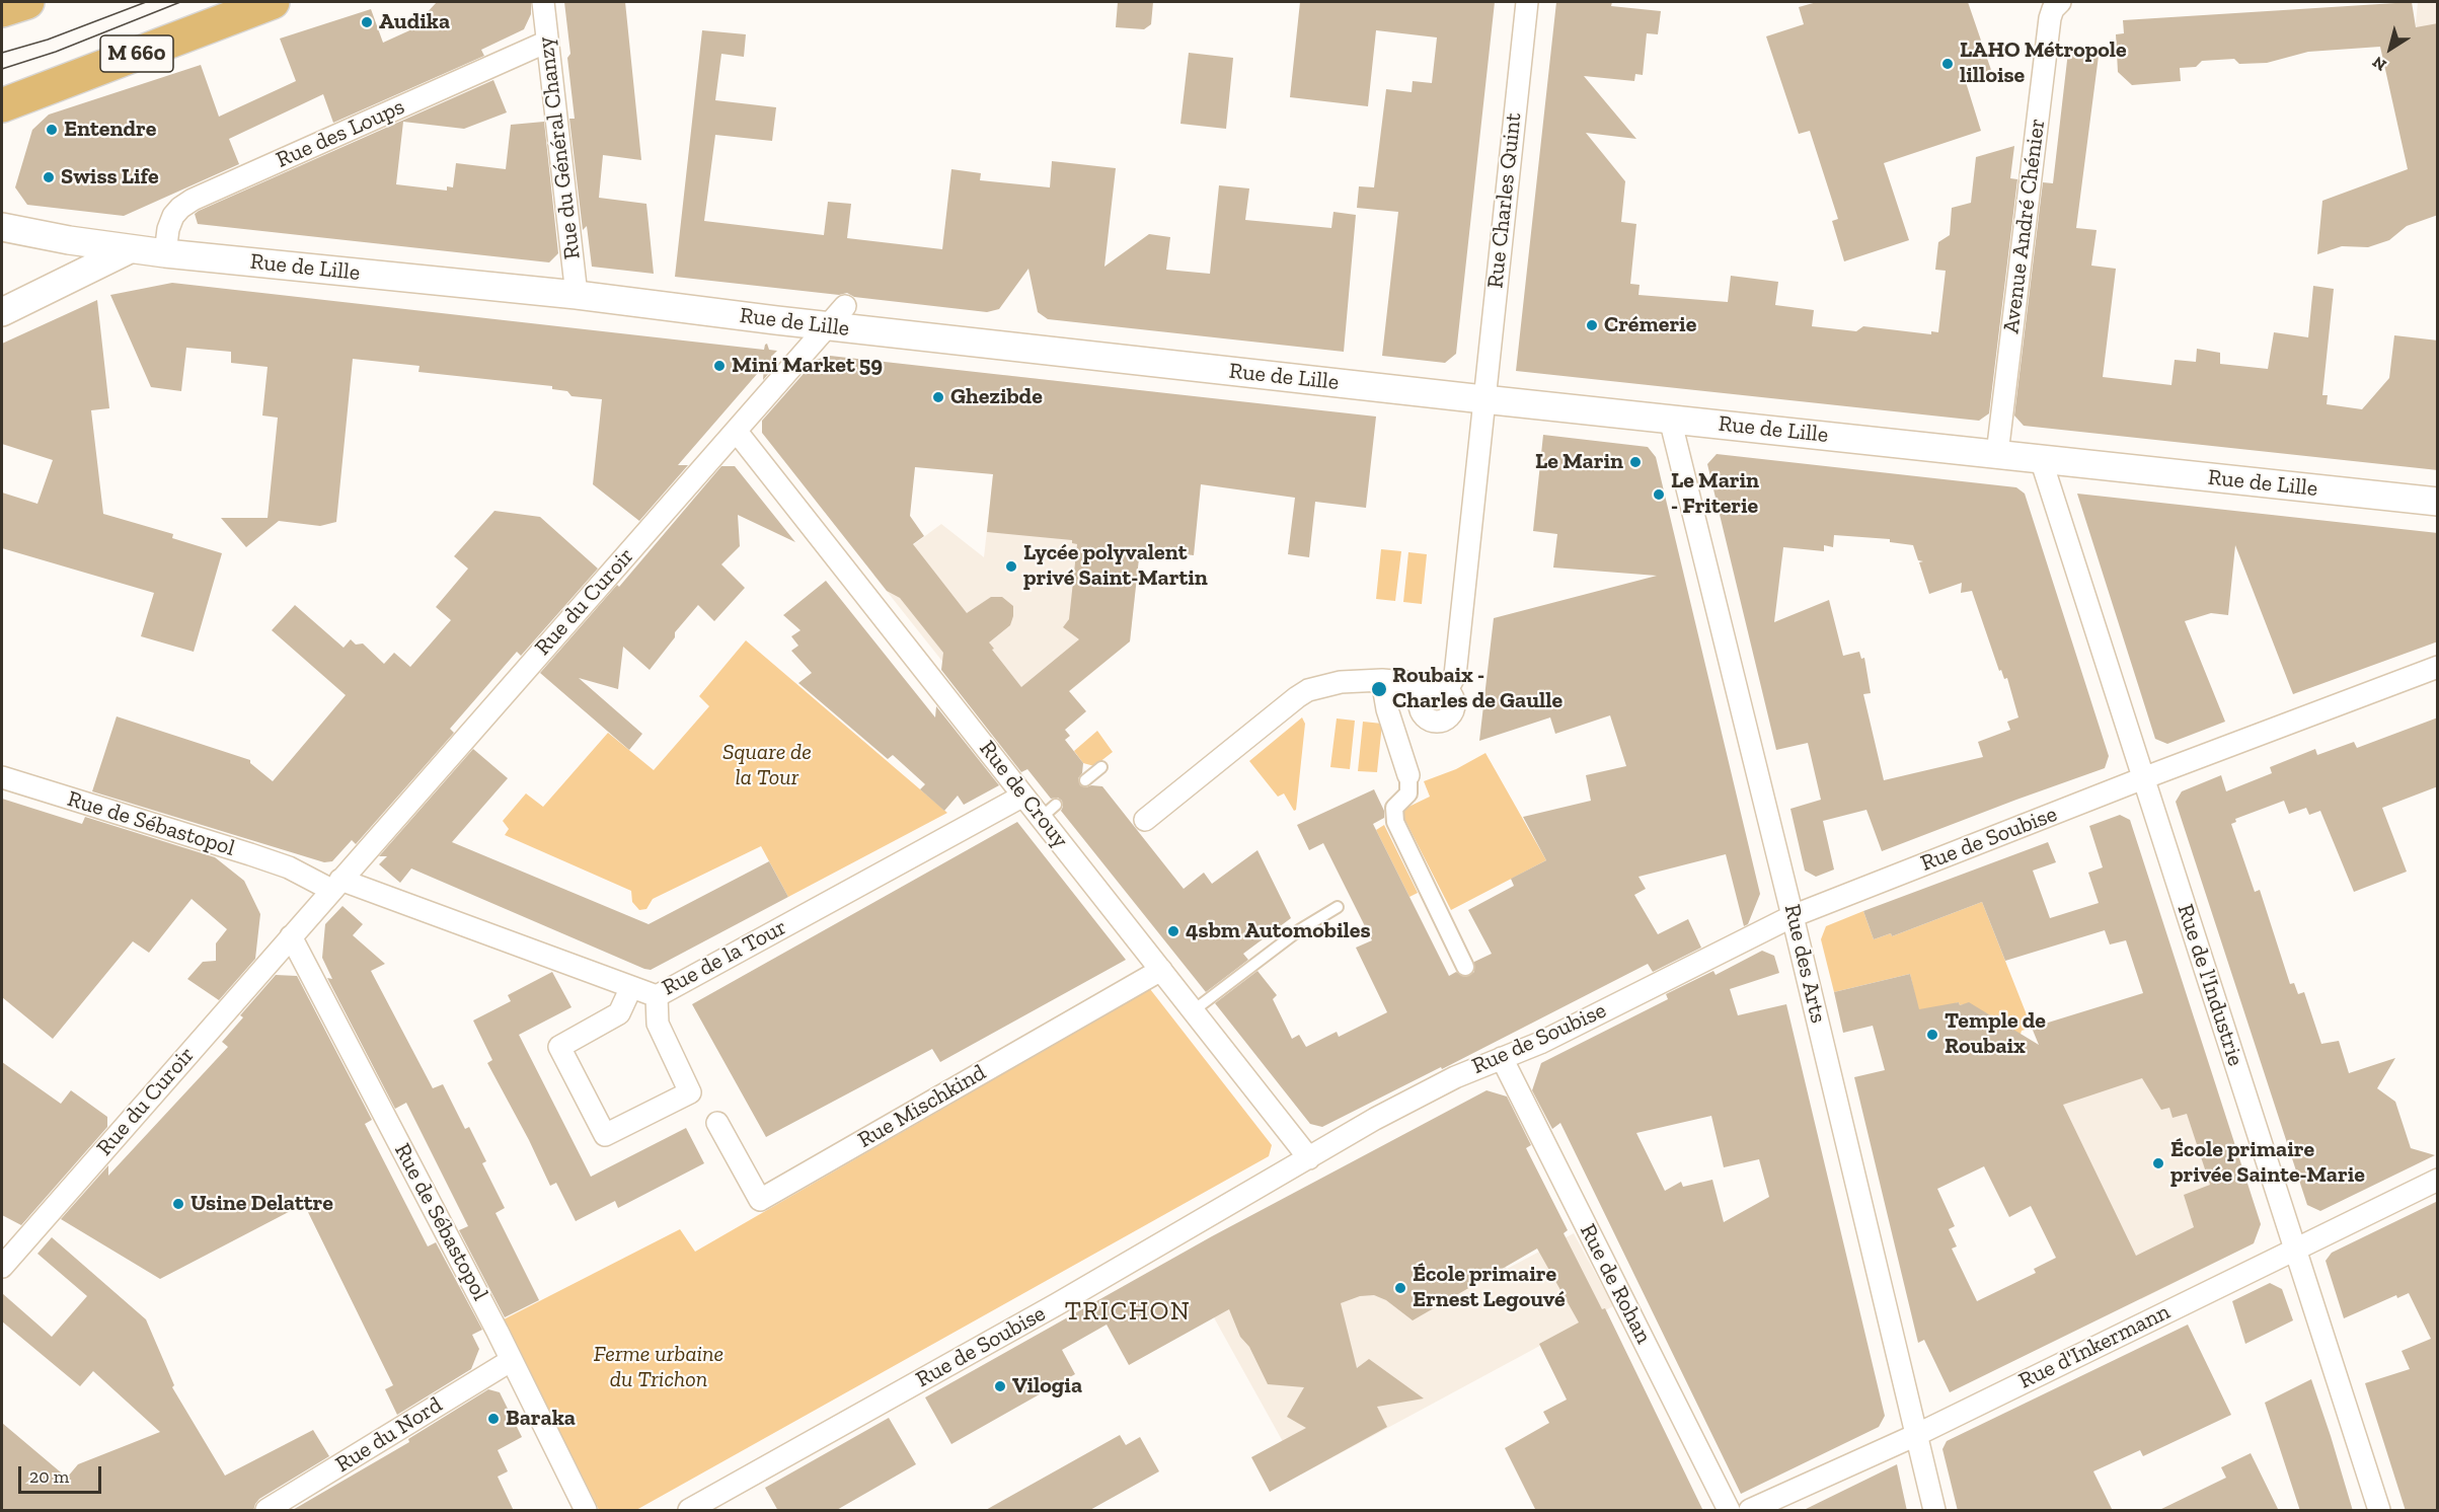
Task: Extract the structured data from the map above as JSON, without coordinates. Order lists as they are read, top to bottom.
{
  "streets": {
    "main road": ["M 660"],
    "street": [
      "Rue des Loups",
      "Rue du Général Chanzy",
      "Rue Charles Quint",
      "Avenue André Chénier",
      "Rue de Lille",
      "Rue du Curoir",
      "Rue de Crouy",
      "Rue de Sébastopol",
      "Rue de Soubise",
      "Rue de la Tour",
      "Rue des Arts",
      "Rue de l'Industrie",
      "Rue Mischkind",
      "Rue de Rohan",
      "Rue d'Inkermann",
      "Rue du Nord"
    ]
  },
  "crossings": [
    ["Rue des Loups", "Rue du Général Chanzy"],
    ["Rue des Loups", "Rue de Lille"],
    ["Rue du Général Chanzy", "Rue de Lille"],
    ["Rue Charles Quint", "Rue de Lille"],
    ["Avenue André Chénier", "Rue de Lille"],
    ["Rue de Lille", "Rue du Curoir"],
    ["Rue de Lille", "Rue des Arts"],
    ["Rue de Lille", "Rue de l'Industrie"],
    ["Rue du Curoir", "Rue de Crouy"],
    ["Rue du Curoir", "Rue de Sébastopol"],
    ["Rue du Curoir", "Rue de la Tour"],
    ["Rue de Crouy", "Rue de Soubise"],
    ["Rue de Crouy", "Rue de la Tour"],
    ["Rue de Crouy", "Rue Mischkind"],
    ["Rue de Sébastopol", "Rue de la Tour"],
    ["Rue de Sébastopol", "Rue du Nord"],
    ["Rue de Soubise", "Rue des Arts"],
    ["Rue de Soubise", "Rue de l'Industrie"],
    ["Rue de Soubise", "Rue de Rohan"],
    ["Rue des Arts", "Rue d'Inkermann"],
    ["Rue de l'Industrie", "Rue d'Inkermann"]
  ],
  "districts": ["TRICHON"],
  "parks": ["Square de la Tour", "Ferme urbaine du Trichon"],
  "places": [
    "Audika",
    "LAHO Métropole lilloise",
    "Entendre",
    "Swiss Life",
    "Crémerie",
    "Mini Market 59",
    "Ghezibde",
    "Le Marin",
    "Le Marin - Friterie",
    "Lycée polyvalent privé Saint-Martin",
    "Roubaix - Charles de Gaulle",
    "4sbm Automobiles",
    "Temple de Roubaix",
    "École primaire privée Sainte-Marie",
    "Usine Delattre",
    "École primaire Ernest Legouvé",
    "Vilogia",
    "Baraka"
  ],
  "scale_bar": "20 m",
  "north": "bottom left"
}
